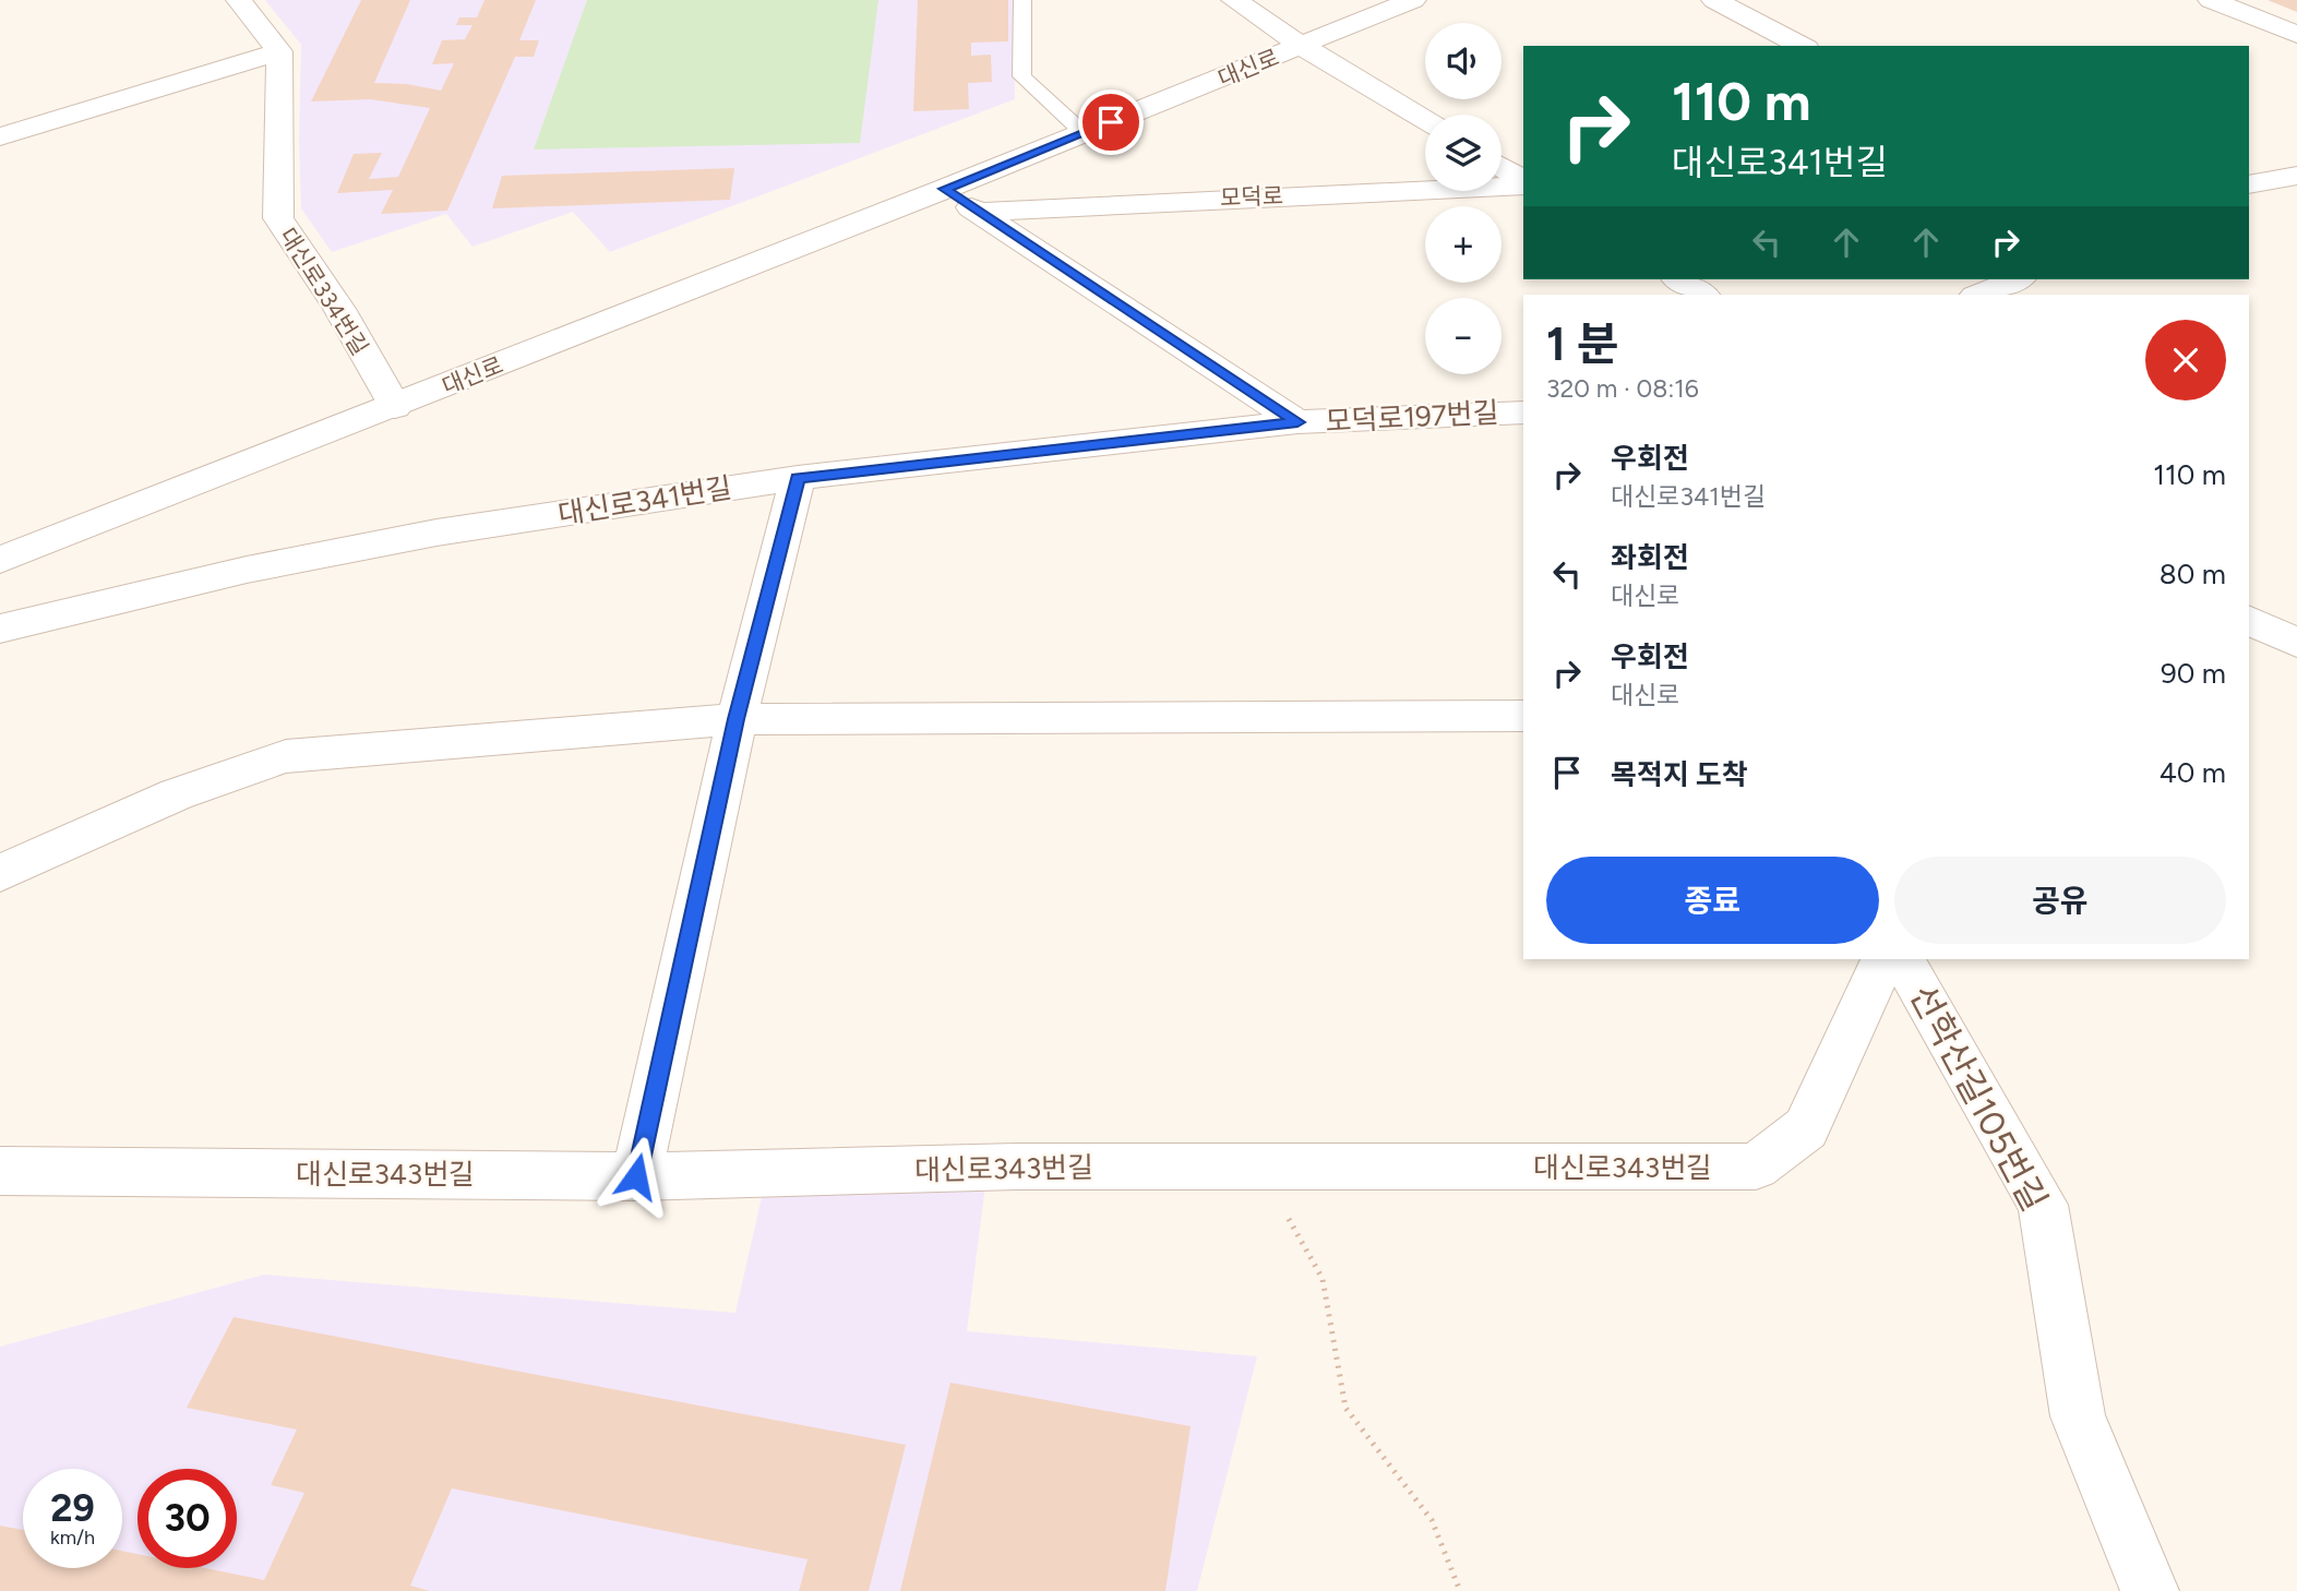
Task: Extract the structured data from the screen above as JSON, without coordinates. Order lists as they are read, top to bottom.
{
  "streets": {
    "street": [
      "대신로",
      "모덕로",
      "대신로334번길",
      "모덕로197번길",
      "대신로341번길",
      "선학산길105번길",
      "대신로343번길"
    ]
  },
  "crossings": [
    ["대신로", "대신로334번길"],
    ["모덕로197번길", "대신로341번길"]
  ],
  "page": {
    "map_buttons": ["+", "−"],
    "turn": ["110 m", "대신로341번길"],
    "heading": ["1 분", "320 m · 08:16"],
    "list": [
      {
        "name": "우회전",
        "note": "대신로341번길",
        "value": "110 m"
      },
      {
        "name": "좌회전",
        "note": "대신로",
        "value": "80 m"
      },
      {
        "name": "우회전",
        "note": "대신로",
        "value": "90 m"
      },
      {
        "name": "목적지 도착",
        "value": "40 m"
      }
    ],
    "buttons": ["종료", "공유"],
    "speed": "29 km/h",
    "limit": "30"
  }
}
